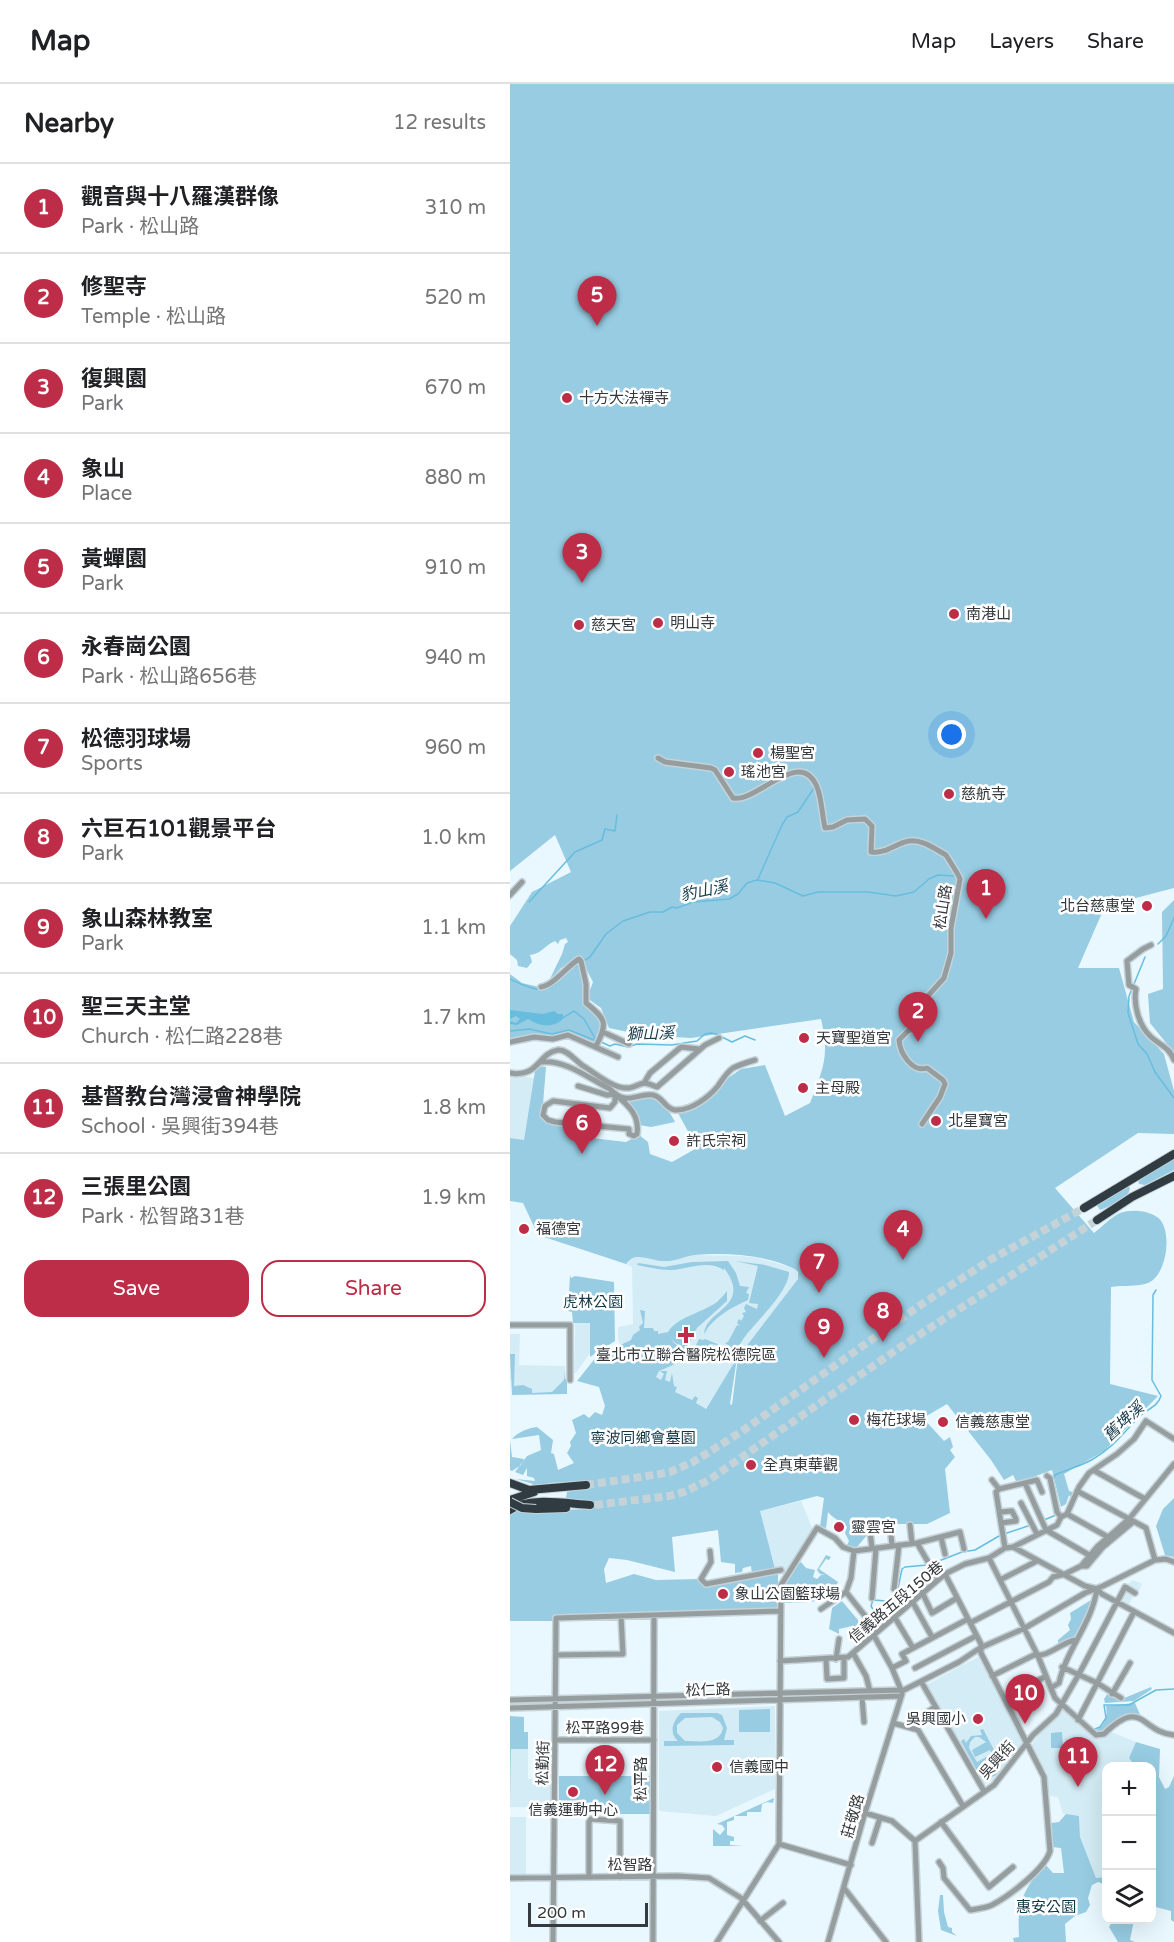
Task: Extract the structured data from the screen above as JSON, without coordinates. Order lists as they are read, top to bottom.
{
  "streets": {
    "street": [
      "松山路",
      "信義路五段150巷",
      "松仁路",
      "松平路99巷",
      "吳興街",
      "松勤街",
      "松平路",
      "莊敬路",
      "松智路"
    ]
  },
  "crossings": [
    ["松仁路", "松勤街"],
    ["松仁路", "松平路"],
    ["松仁路", "莊敬路"],
    ["松平路99巷", "松勤街"],
    ["松平路99巷", "松平路"],
    ["松勤街", "松智路"],
    ["松平路", "松智路"]
  ],
  "water": ["豹山溪", "獅山溪", "舊埤溪"],
  "parks": ["虎林公園", "寧波同鄉會墓園", "惠安公園"],
  "places": {
    "other": [
      "十方大法禪寺",
      "南港山",
      "明山寺",
      "慈天宮",
      "楊聖宮",
      "瑤池宮",
      "慈航寺",
      "北台慈惠堂",
      "天寶聖道宮",
      "主母殿",
      "北星寶宮",
      "許氏宗祠",
      "福德宮",
      "梅花球場",
      "信義慈惠堂",
      "全真東華觀",
      "靈雲宮",
      "象山公園籃球場",
      "吳興國小",
      "信義國中",
      "信義運動中心"
    ],
    "health": ["臺北市立聯合醫院松德院區"]
  },
  "scale_bar": "200 m",
  "page": {
    "header": "Map",
    "nav": ["Map", "Layers", "Share"],
    "heading": ["Nearby", "12 results"],
    "list": [
      {
        "mark": "1",
        "name": "觀音與十八羅漢群像",
        "note": "Park · 松山路",
        "value": "310 m"
      },
      {
        "mark": "2",
        "name": "修聖寺",
        "note": "Temple · 松山路",
        "value": "520 m"
      },
      {
        "mark": "3",
        "name": "復興園",
        "note": "Park",
        "value": "670 m"
      },
      {
        "mark": "4",
        "name": "象山",
        "note": "Place",
        "value": "880 m"
      },
      {
        "mark": "5",
        "name": "黃蟬園",
        "note": "Park",
        "value": "910 m"
      },
      {
        "mark": "6",
        "name": "永春崗公園",
        "note": "Park · 松山路656巷",
        "value": "940 m"
      },
      {
        "mark": "7",
        "name": "松德羽球場",
        "note": "Sports",
        "value": "960 m"
      },
      {
        "mark": "8",
        "name": "六巨石101觀景平台",
        "note": "Park",
        "value": "1.0 km"
      },
      {
        "mark": "9",
        "name": "象山森林教室",
        "note": "Park",
        "value": "1.1 km"
      },
      {
        "mark": "10",
        "name": "聖三天主堂",
        "note": "Church · 松仁路228巷",
        "value": "1.7 km"
      },
      {
        "mark": "11",
        "name": "基督教台灣浸會神學院",
        "note": "School · 吳興街394巷",
        "value": "1.8 km"
      },
      {
        "mark": "12",
        "name": "三張里公園",
        "note": "Park · 松智路31巷",
        "value": "1.9 km"
      }
    ],
    "pins": [
      "5",
      "3",
      "1",
      "2",
      "6",
      "4",
      "7",
      "8",
      "9",
      "10",
      "11",
      "12"
    ],
    "buttons": ["Save", "Share"],
    "map_buttons": ["+", "−"],
    "scale": "200 m"
  }
}
